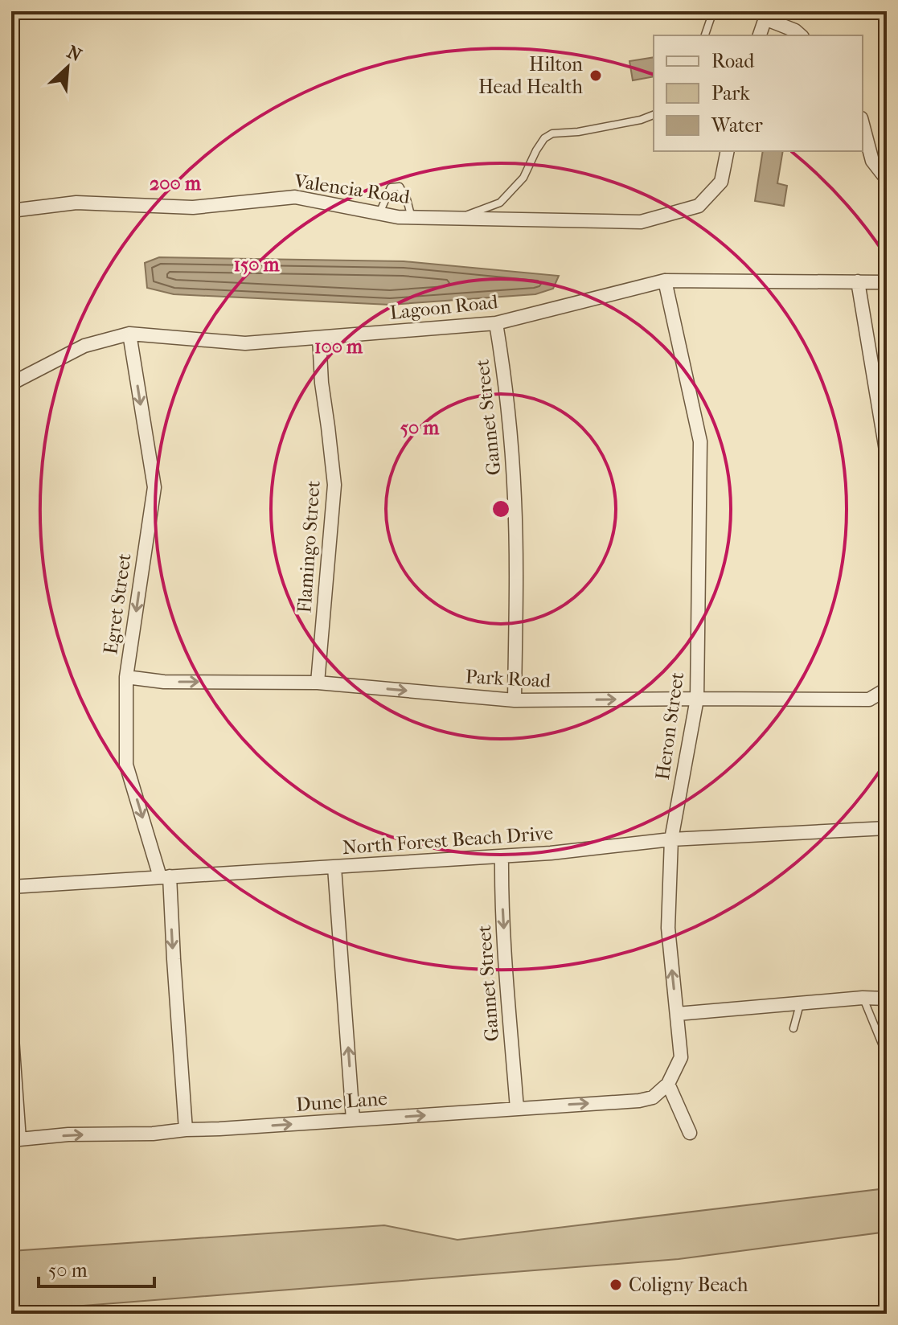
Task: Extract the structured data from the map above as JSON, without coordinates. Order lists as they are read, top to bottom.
{
  "streets": {
    "street": [
      "Valencia Road",
      "Lagoon Road",
      "Gannet Street",
      "Flamingo Street",
      "Egret Street",
      "Park Road",
      "Heron Street",
      "North Forest Beach Drive",
      "Dune Lane"
    ]
  },
  "crossings": [
    ["Lagoon Road", "Gannet Street"],
    ["Lagoon Road", "Flamingo Street"],
    ["Lagoon Road", "Egret Street"],
    ["Lagoon Road", "Heron Street"],
    ["Gannet Street", "Park Road"],
    ["Gannet Street", "North Forest Beach Drive"],
    ["Gannet Street", "Dune Lane"],
    ["Flamingo Street", "Park Road"],
    ["Egret Street", "Park Road"],
    ["Egret Street", "North Forest Beach Drive"],
    ["Egret Street", "Dune Lane"],
    ["Park Road", "Heron Street"],
    ["Heron Street", "North Forest Beach Drive"],
    ["Heron Street", "Dune Lane"]
  ],
  "one_way": [
    "Gannet Street",
    "Egret Street",
    "Park Road",
    "Dune Lane"
  ],
  "places": ["Hilton Head Health", "Coligny Beach"],
  "legend": ["Road", "Park", "Water"],
  "scale_bar": "50 m",
  "north": "top right",
  "rings": [
    "200 m",
    "150 m",
    "100 m",
    "50 m"
  ]
}
